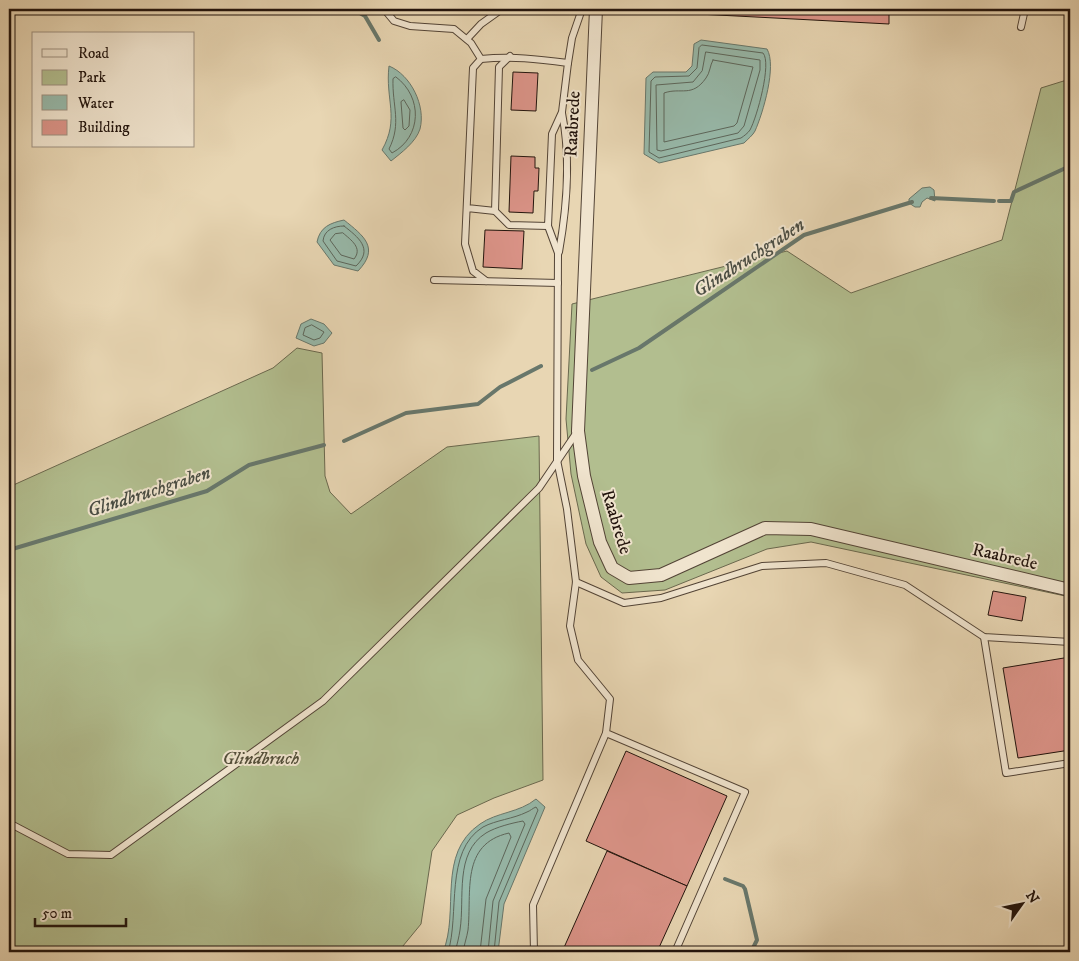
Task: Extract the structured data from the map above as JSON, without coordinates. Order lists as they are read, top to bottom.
{
  "streets": {
    "street": ["Raabrede"]
  },
  "water": ["Glindbruchgraben"],
  "parks": ["Glindbruch"],
  "legend": [
    "Road",
    "Park",
    "Water",
    "Building"
  ],
  "scale_bar": "50 m",
  "north": "top right"
}
